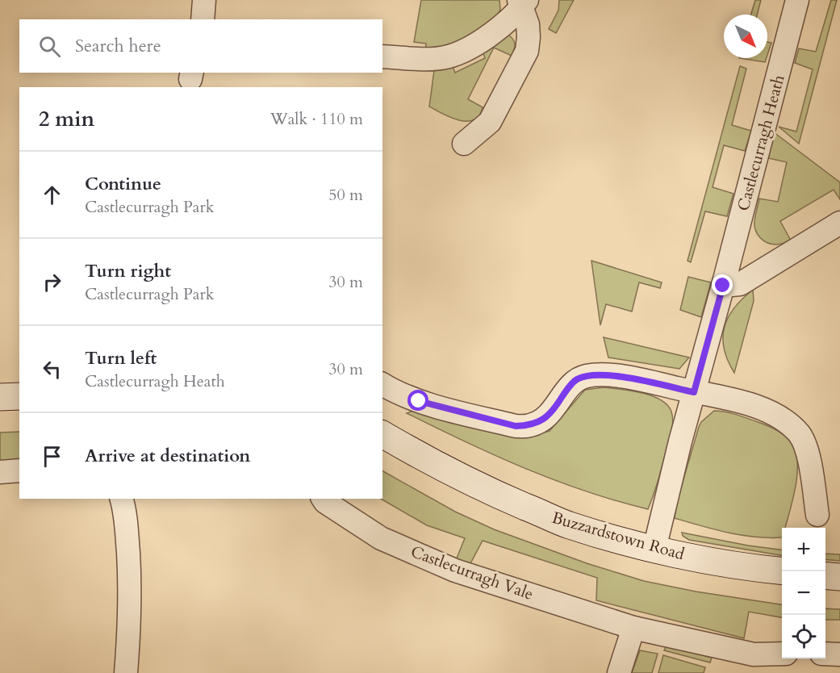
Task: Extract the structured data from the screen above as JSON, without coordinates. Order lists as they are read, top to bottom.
{
  "streets": {
    "street": ["Castlecurragh Heath", "Buzzardstown Road", "Castlecurragh Vale"]
  },
  "crossings": [
    ["Castlecurragh Heath", "Buzzardstown Road"]
  ],
  "north": "bottom right",
  "page": {
    "search": "Search here",
    "heading": ["2 min", "Walk · 110 m"],
    "list": [
      ["Continue", "Castlecurragh Park", "50 m"],
      ["Turn right", "Castlecurragh Park", "30 m"],
      ["Turn left", "Castlecurragh Heath", "30 m"],
      "Arrive at destination"
    ],
    "map_buttons": ["+", "−"]
  }
}
